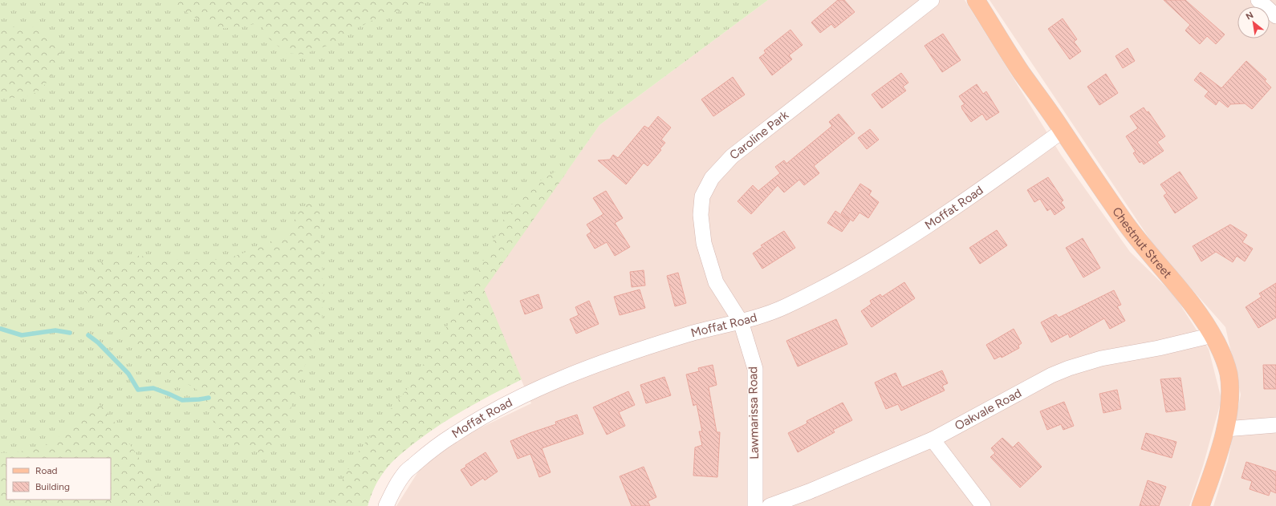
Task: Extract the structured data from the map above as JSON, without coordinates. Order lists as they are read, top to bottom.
{
  "streets": {
    "main road": ["Chestnut Street"],
    "street": [
      "Caroline Park",
      "Moffat Road",
      "Oakvale Road",
      "Lawmarissa Road"
    ]
  },
  "crossings": [
    ["Caroline Park", "Moffat Road"],
    ["Caroline Park", "Lawmarissa Road"],
    ["Moffat Road", "Chestnut Street"],
    ["Moffat Road", "Lawmarissa Road"],
    ["Chestnut Street", "Oakvale Road"]
  ],
  "legend": ["Road", "Building"],
  "north": "top left"
}
